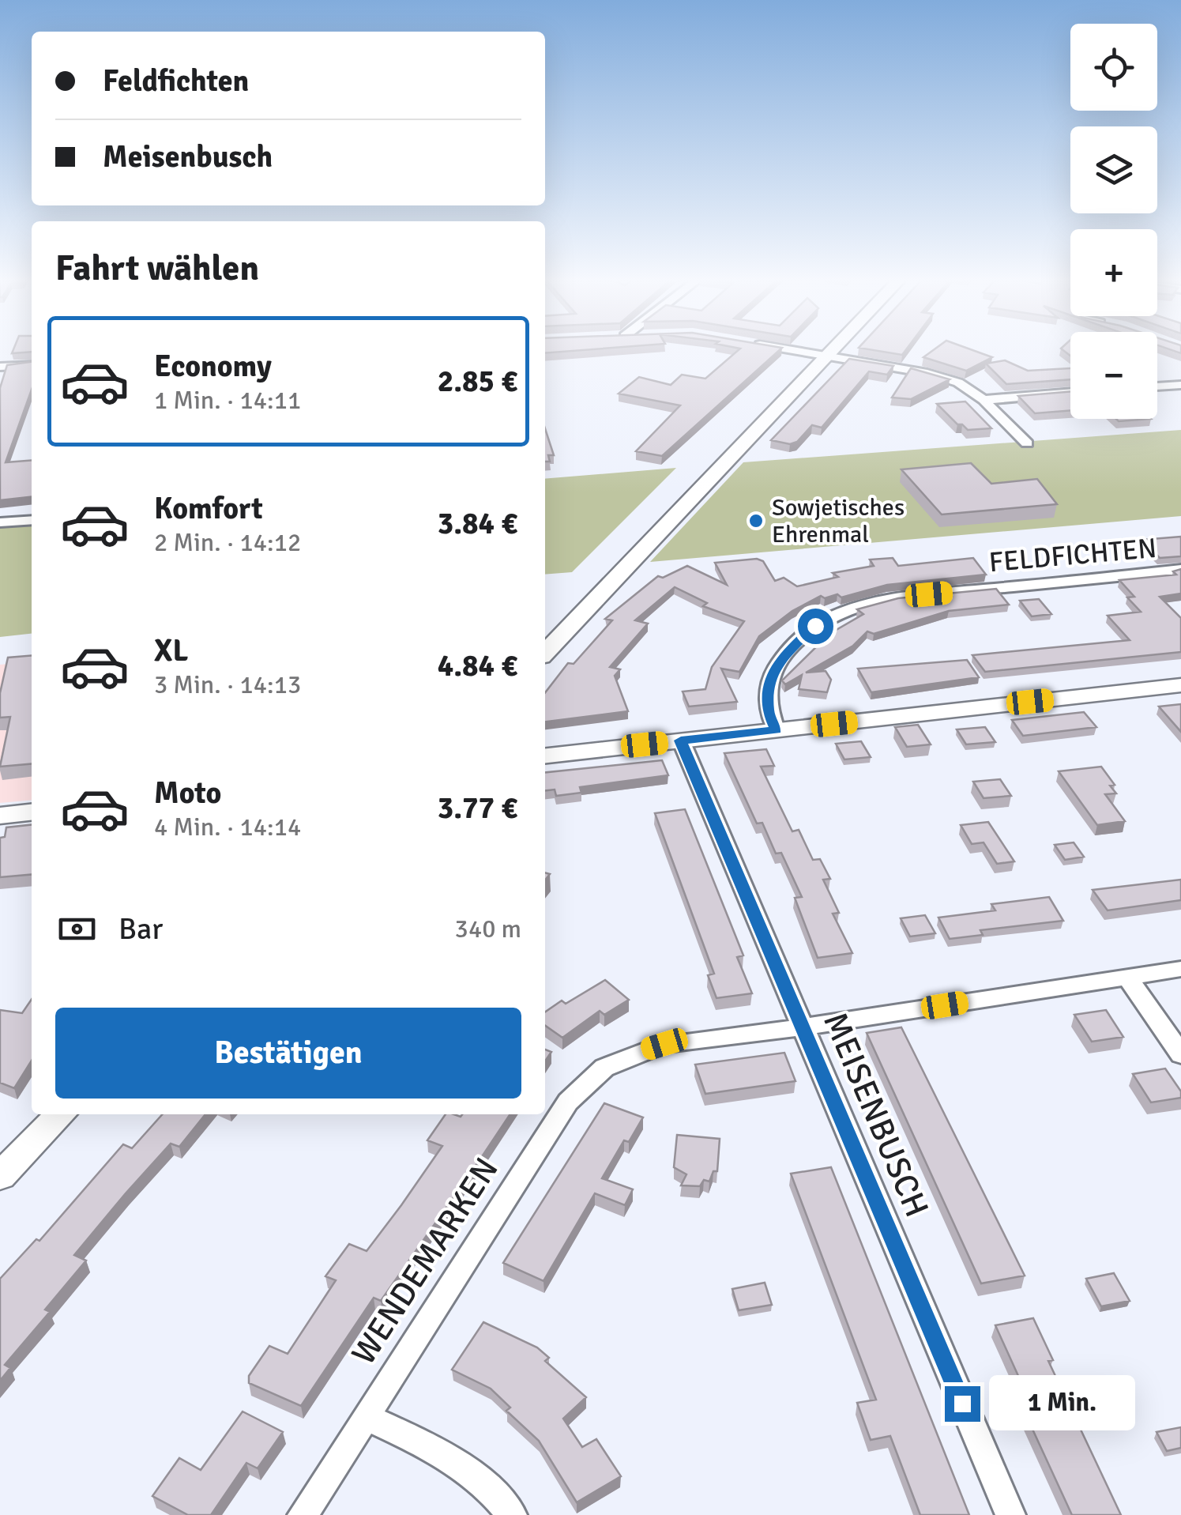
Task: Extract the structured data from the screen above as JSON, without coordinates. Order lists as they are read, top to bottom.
{
  "streets": {
    "street": ["FELDFICHTEN", "MEISENBUSCH", "WENDEMARKEN"]
  },
  "crossings": [
    ["MEISENBUSCH", "WENDEMARKEN"]
  ],
  "places": ["Sowjetisches Ehrenmal"],
  "page": {
    "map_buttons": ["+", "−"],
    "banner": ["Feldfichten", "Meisenbusch"],
    "heading": "Fahrt wählen",
    "list": [
      {
        "name": "Economy",
        "note": "1 Min. · 14:11",
        "value": "2.85 €"
      },
      {
        "name": "Komfort",
        "note": "2 Min. · 14:12",
        "value": "3.84 €"
      },
      {
        "name": "XL",
        "note": "3 Min. · 14:13",
        "value": "4.84 €"
      },
      {
        "name": "Moto",
        "note": "4 Min. · 14:14",
        "value": "3.77 €"
      }
    ],
    "pay": ["Bar", "340 m"],
    "buttons": "Bestätigen",
    "bubble": "1 Min."
  }
}
